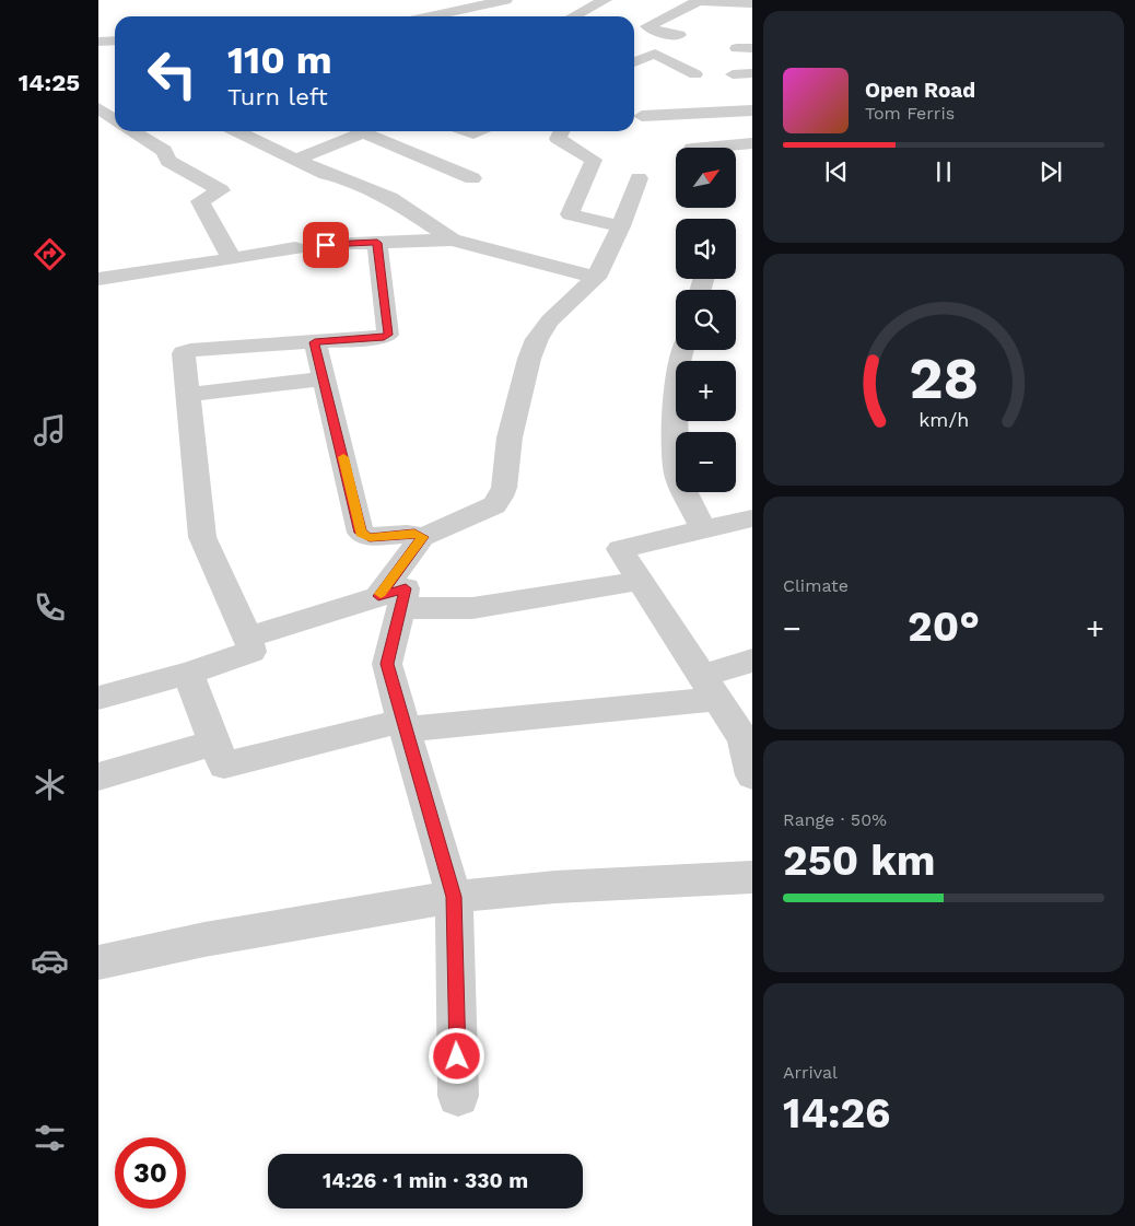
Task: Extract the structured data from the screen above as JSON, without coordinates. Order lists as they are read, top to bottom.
{
  "north": "top right",
  "page": {
    "tabs": "14:25",
    "turn": ["110 m", "Turn left"],
    "song": ["Open Road", "Tom Ferris"],
    "map_buttons": ["+", "−"],
    "tile": [
      "Climate",
      ["Range · 50%", "250 km"],
      ["Arrival", "14:26"]
    ],
    "heat": ["−", "20°", "+"],
    "limit": "30",
    "trip": "14:26 · 1 min · 330 m",
    "gauge": ["28", "km/h"]
  }
}
